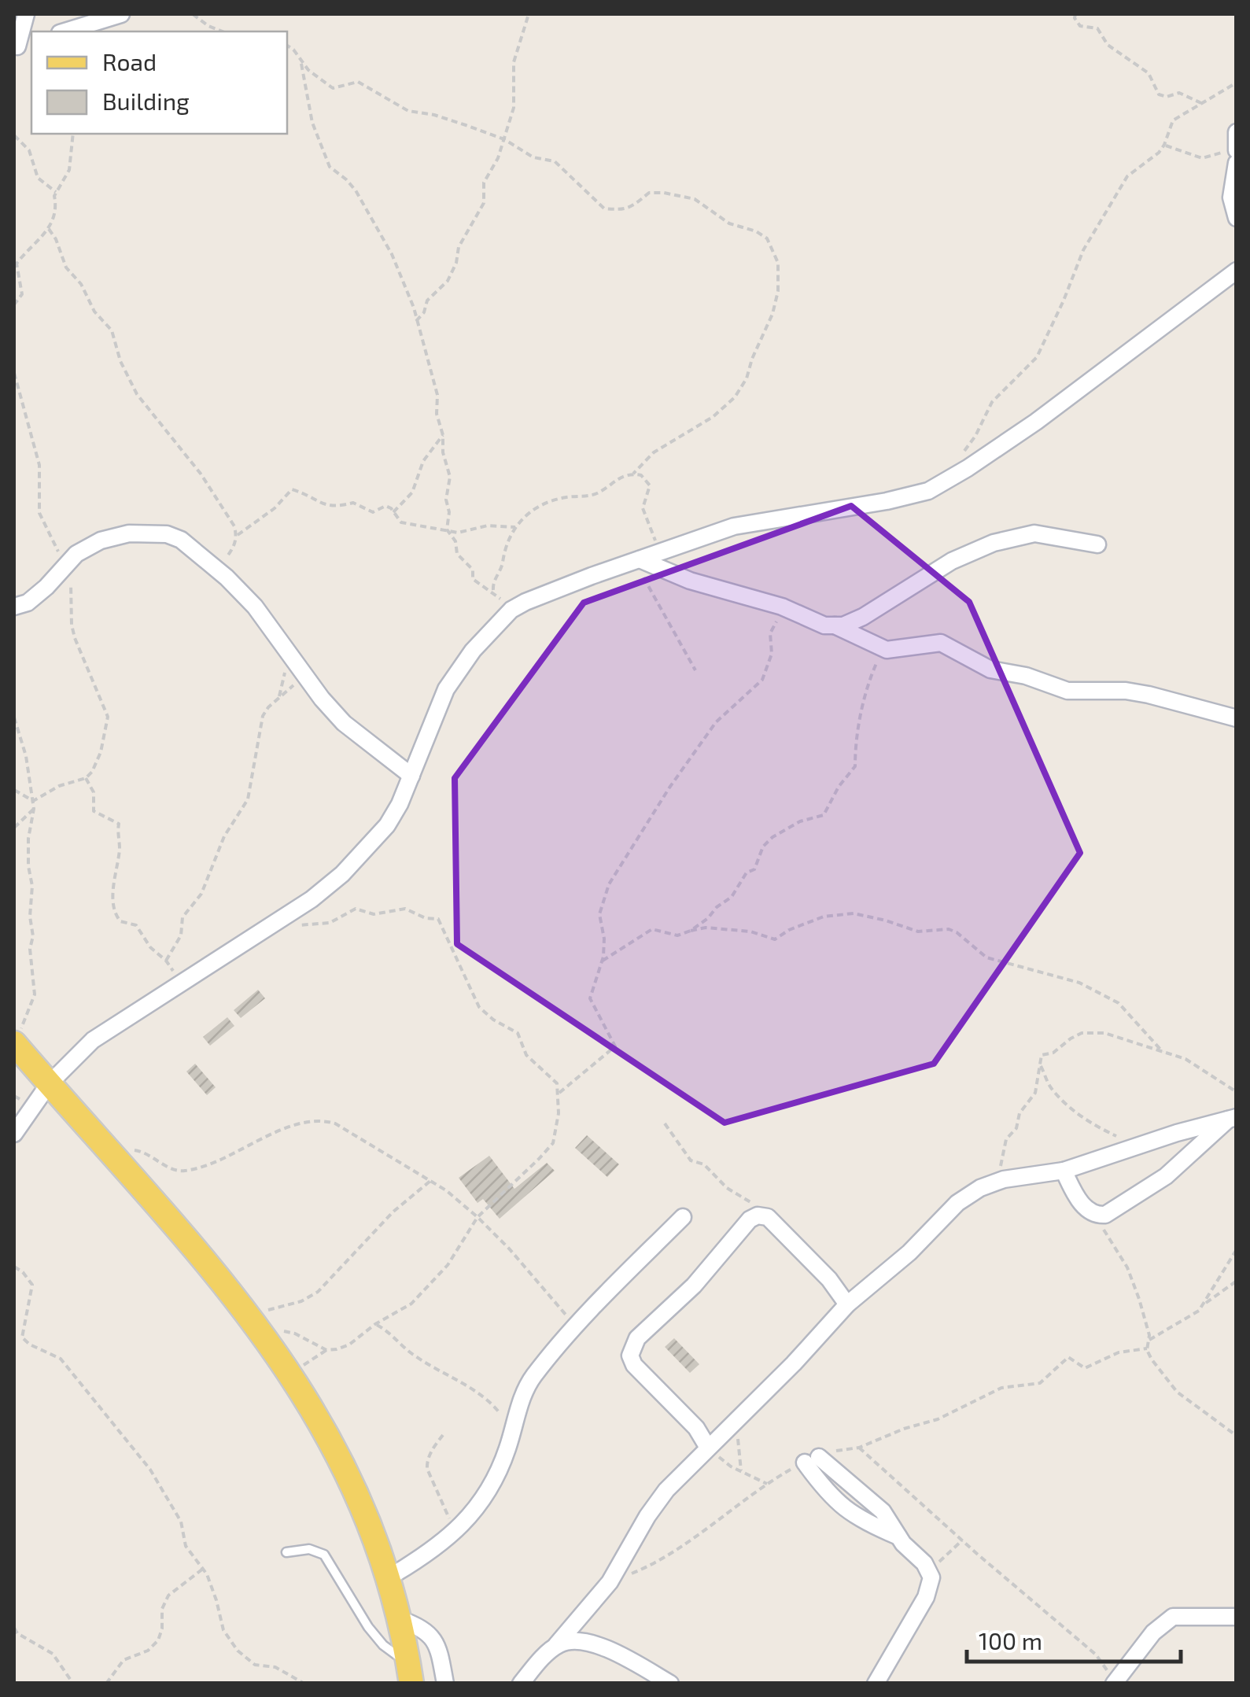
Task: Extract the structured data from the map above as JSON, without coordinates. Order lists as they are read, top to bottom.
{
  "legend": ["Road", "Building"],
  "scale_bar": "100 m"
}
